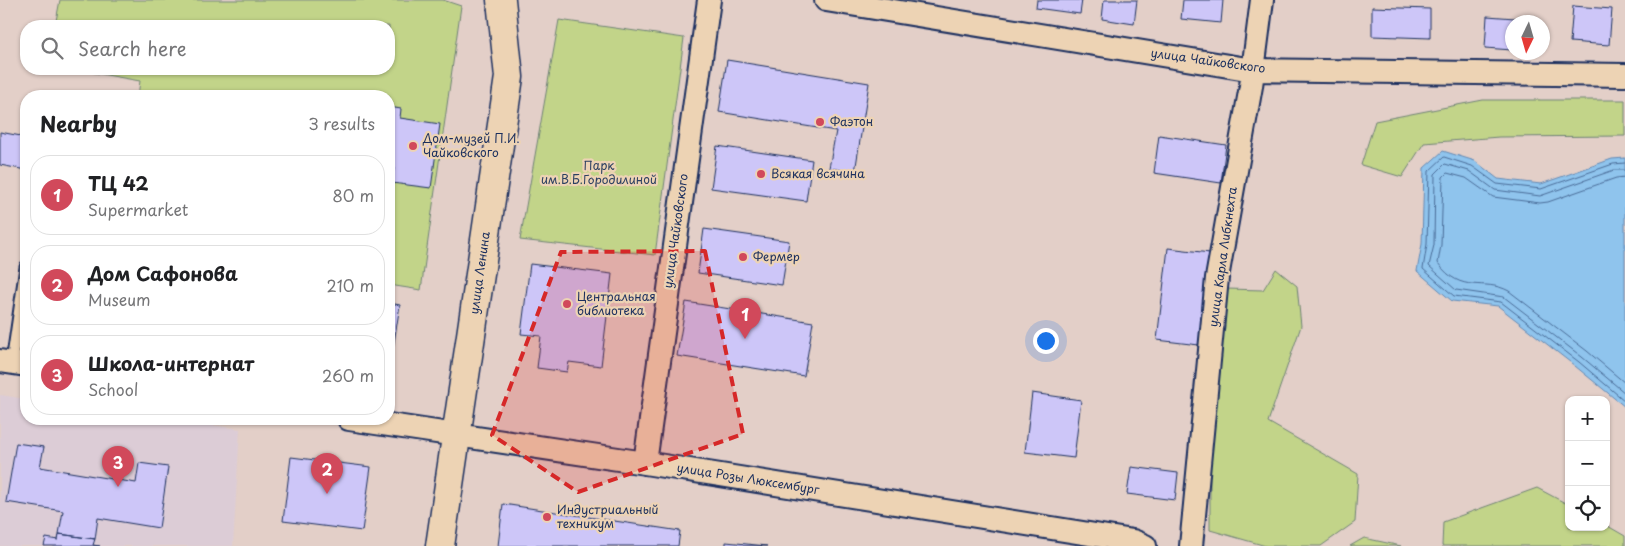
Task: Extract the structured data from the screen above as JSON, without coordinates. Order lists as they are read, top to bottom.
{
  "streets": {
    "street": [
      "улица Чайковского",
      "улица Карла Либкнехта",
      "улица Ленина",
      "улица Розы Люксембург"
    ]
  },
  "crossings": [
    ["улица Чайковского", "улица Карла Либкнехта"],
    ["улица Чайковского", "улица Розы Люксембург"],
    ["улица Ленина", "улица Розы Люксембург"]
  ],
  "parks": ["Парк им.В.Б.Городилиной"],
  "places": [
    "Фаэтон",
    "Дом-музей П.И. Чайковского",
    "Всякая всячина",
    "Фермер",
    "Центральная библиотека",
    "Индустриальный техникум"
  ],
  "north": "bottom",
  "page": {
    "search": "Search here",
    "heading": ["Nearby", "3 results"],
    "list": [
      {
        "mark": "1",
        "name": "ТЦ 42",
        "note": "Supermarket",
        "value": "80 m"
      },
      {
        "mark": "2",
        "name": "Дом Сафонова",
        "note": "Museum",
        "value": "210 m"
      },
      {
        "mark": "3",
        "name": "Школа-интернат",
        "note": "School",
        "value": "260 m"
      }
    ],
    "pins": ["1", "3", "2"],
    "map_buttons": ["+", "−"]
  }
}
